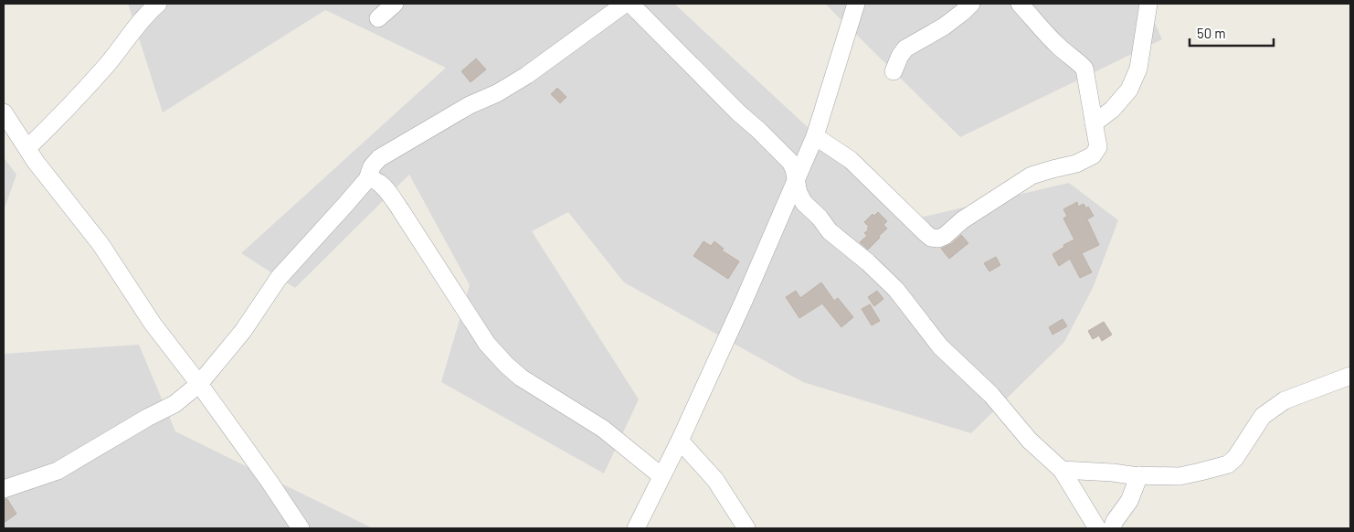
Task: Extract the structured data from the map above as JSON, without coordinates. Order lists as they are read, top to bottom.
{
  "scale_bar": "50 m"
}
